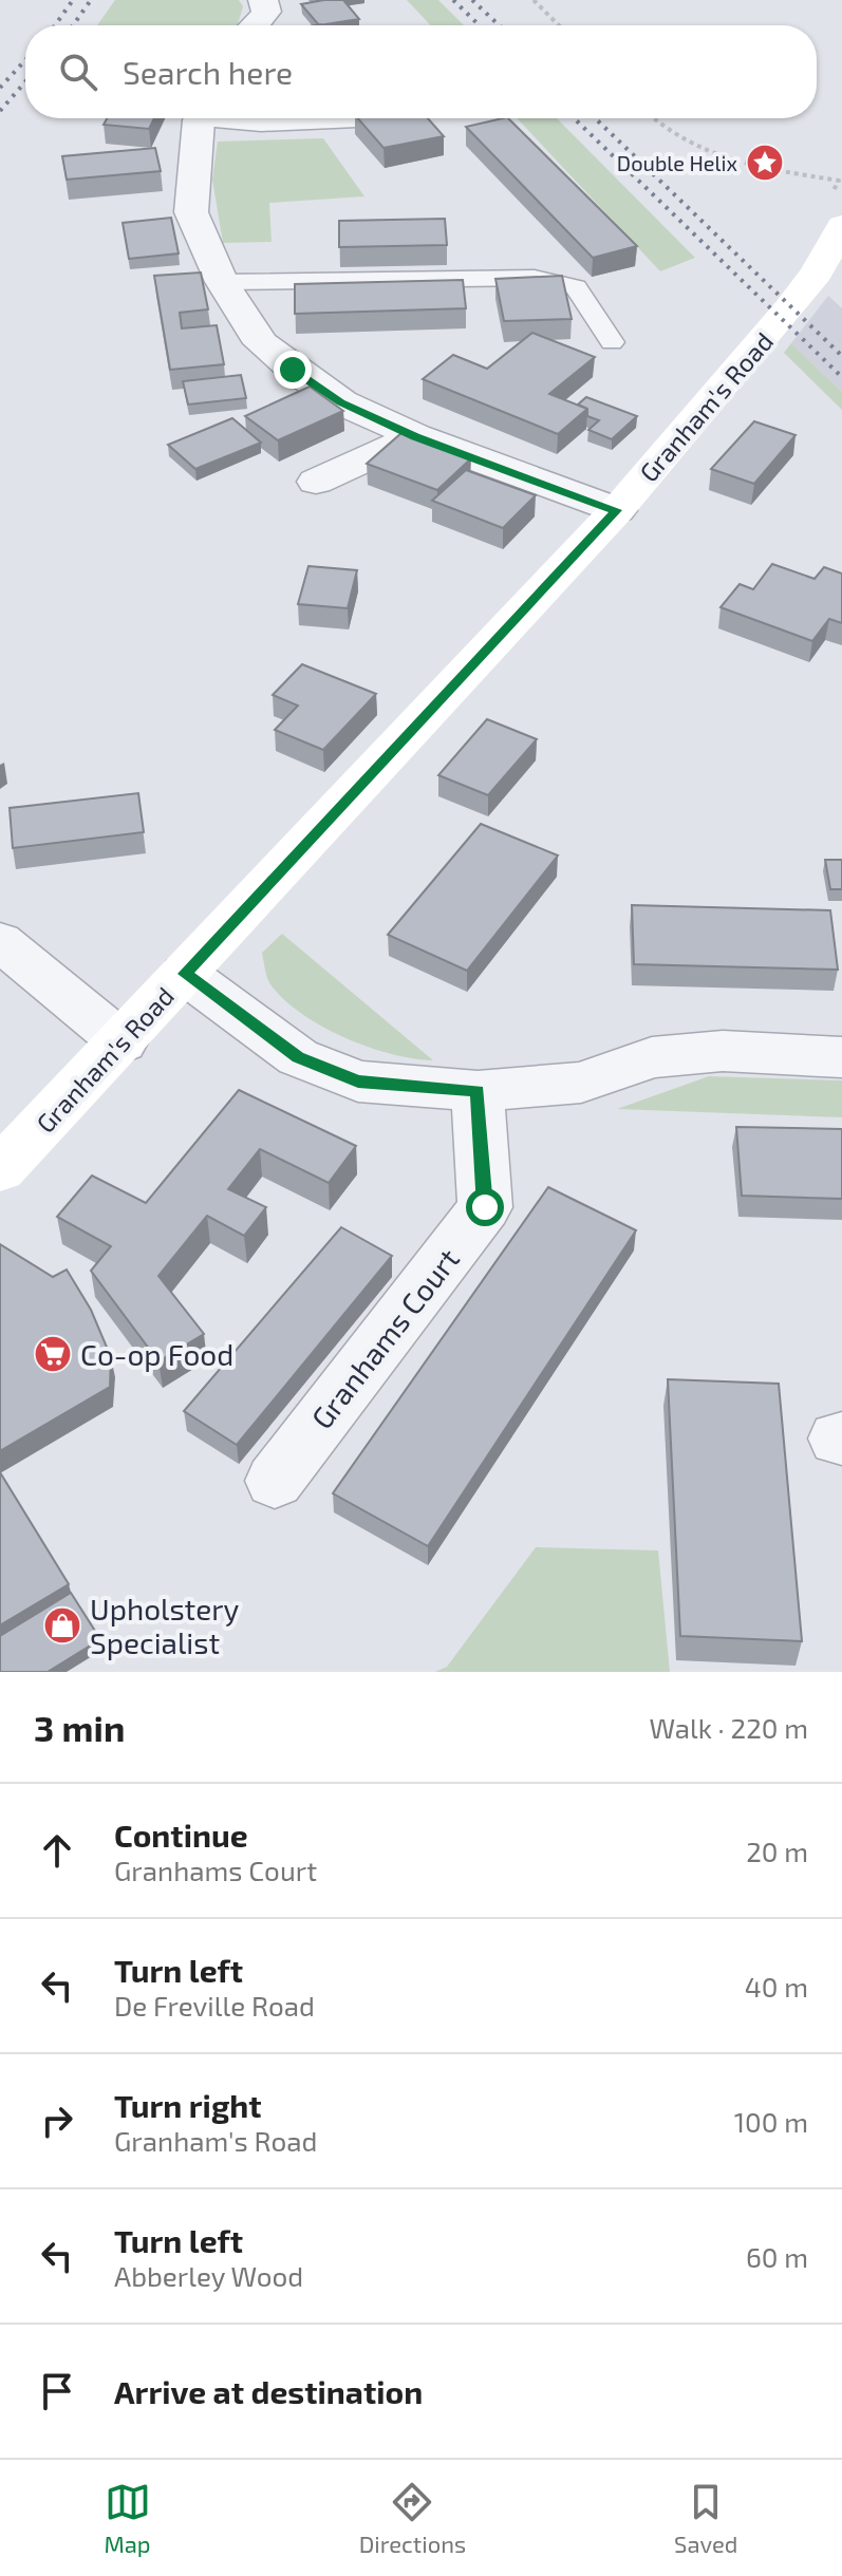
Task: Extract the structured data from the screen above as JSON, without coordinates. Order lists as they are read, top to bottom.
{
  "streets": {
    "street": ["Granham's Road", "Granhams Court"]
  },
  "places": {
    "place": ["Double Helix"],
    "supermarket": ["Co-op Food"],
    "shop": ["Upholstery Specialist"]
  },
  "page": {
    "search": "Search here",
    "heading": ["3 min", "Walk · 220 m"],
    "list": [
      ["Continue", "Granhams Court", "20 m"],
      ["Turn left", "De Freville Road", "40 m"],
      ["Turn right", "Granham's Road", "100 m"],
      ["Turn left", "Abberley Wood", "60 m"],
      "Arrive at destination"
    ],
    "nav": ["Map", "Directions", "Saved"]
  }
}
